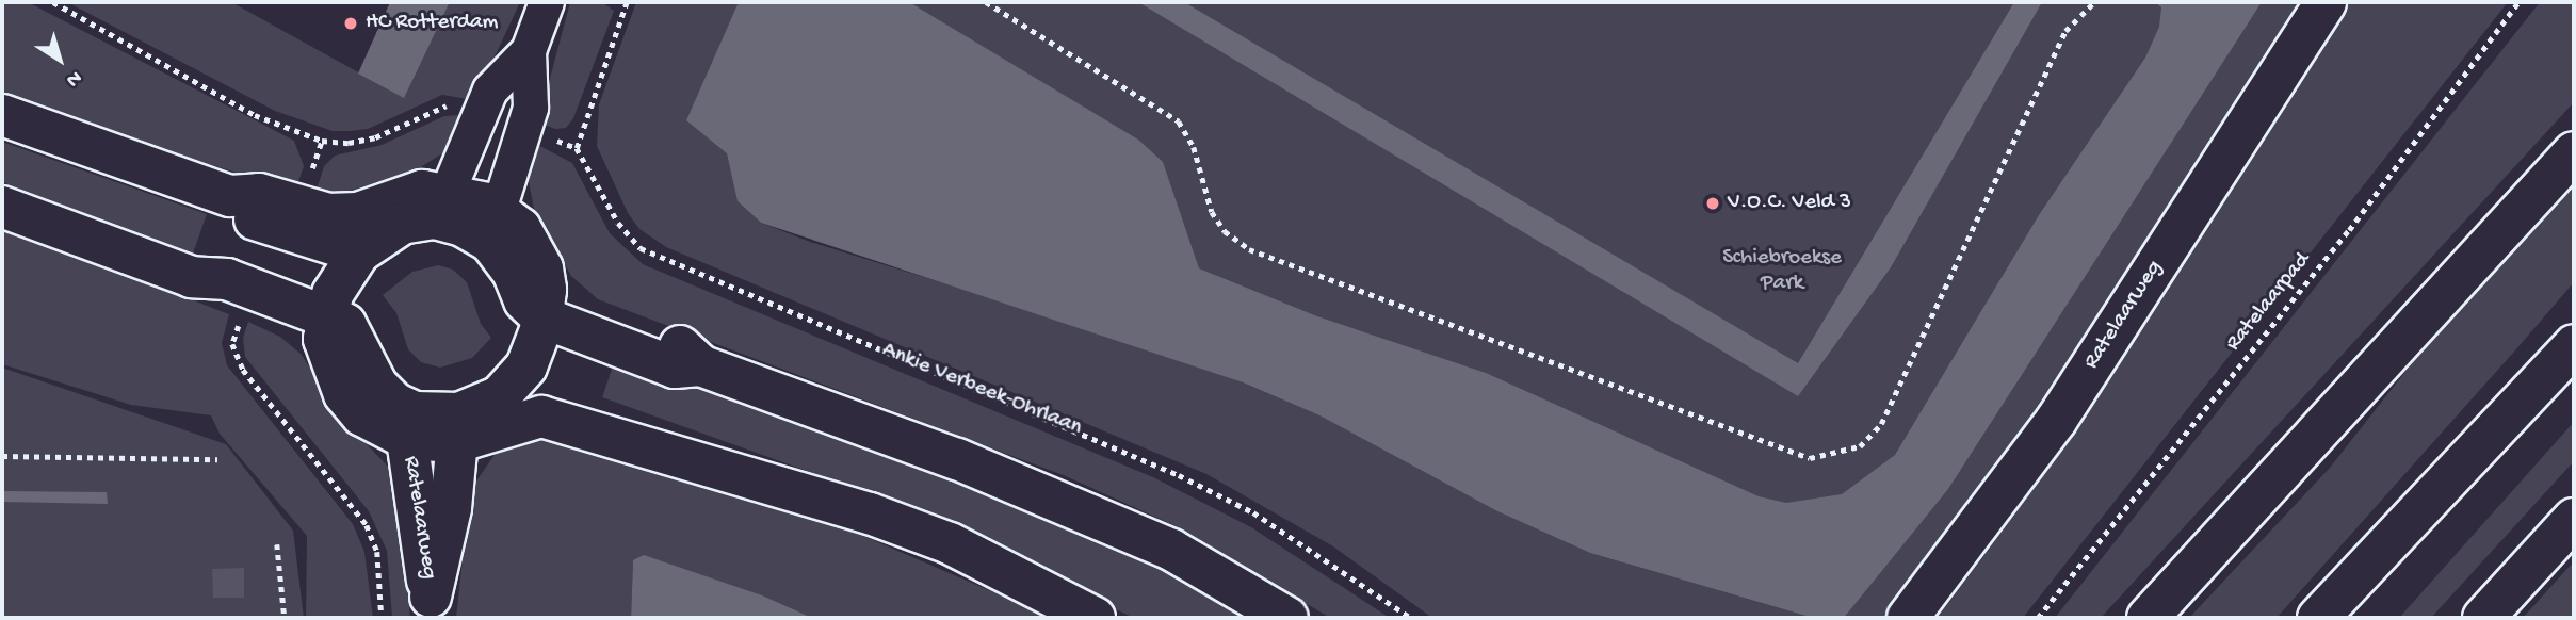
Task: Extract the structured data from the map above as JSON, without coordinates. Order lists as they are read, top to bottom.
{
  "streets": {
    "main road": ["Ratelaarweg"],
    "path": ["Ratelaarpad", "Ankie Verbeek-Ohrlaan"]
  },
  "parks": ["Schiebroekse Park"],
  "places": ["HC Rotterdam", "V.O.C. Veld 3"],
  "north": "bottom right"
}
